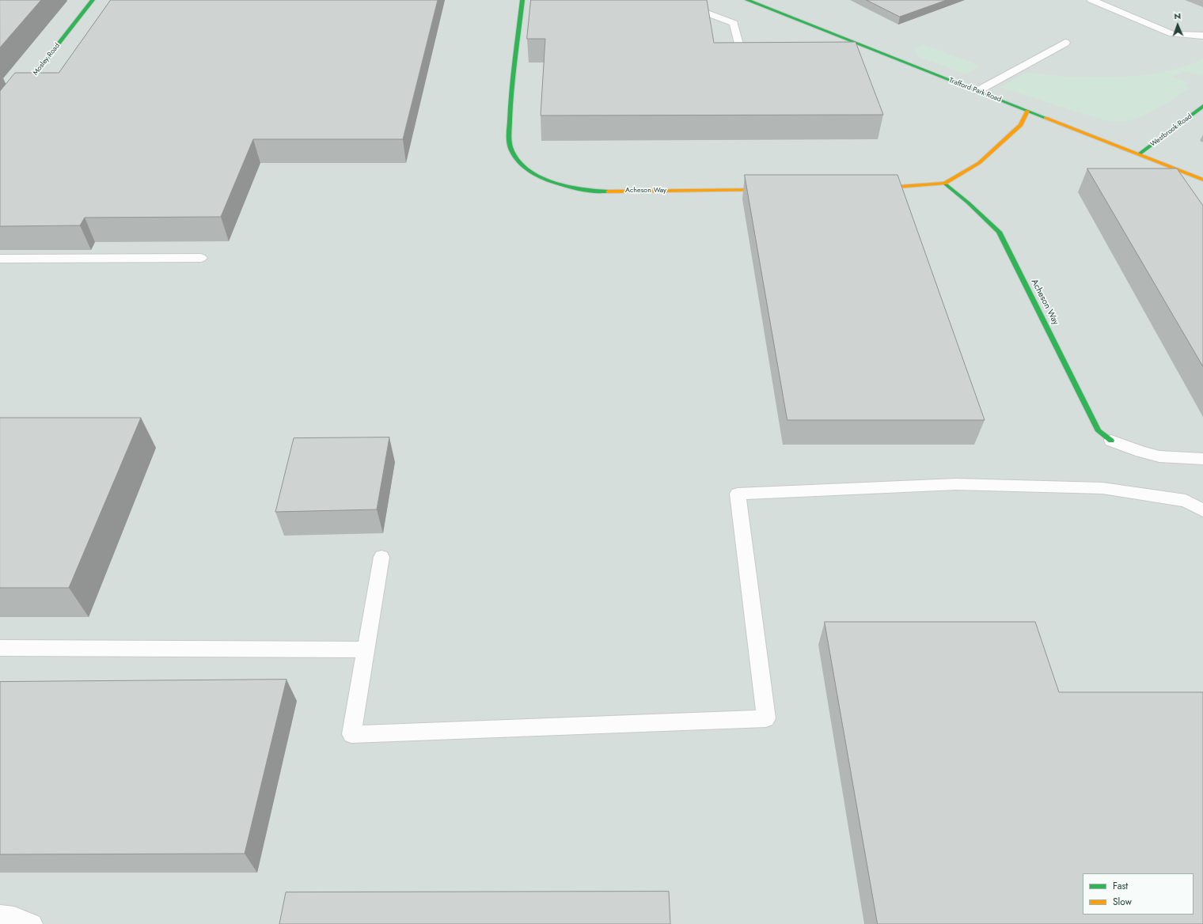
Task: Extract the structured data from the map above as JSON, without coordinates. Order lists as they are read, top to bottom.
{
  "streets": {
    "street": [
      "Mosley Road",
      "Trafford Park Road",
      "Westbrook Road",
      "Acheson Way"
    ]
  },
  "crossings": [
    ["Trafford Park Road", "Westbrook Road"]
  ],
  "legend": ["Fast", "Slow"],
  "north": "top"
}
